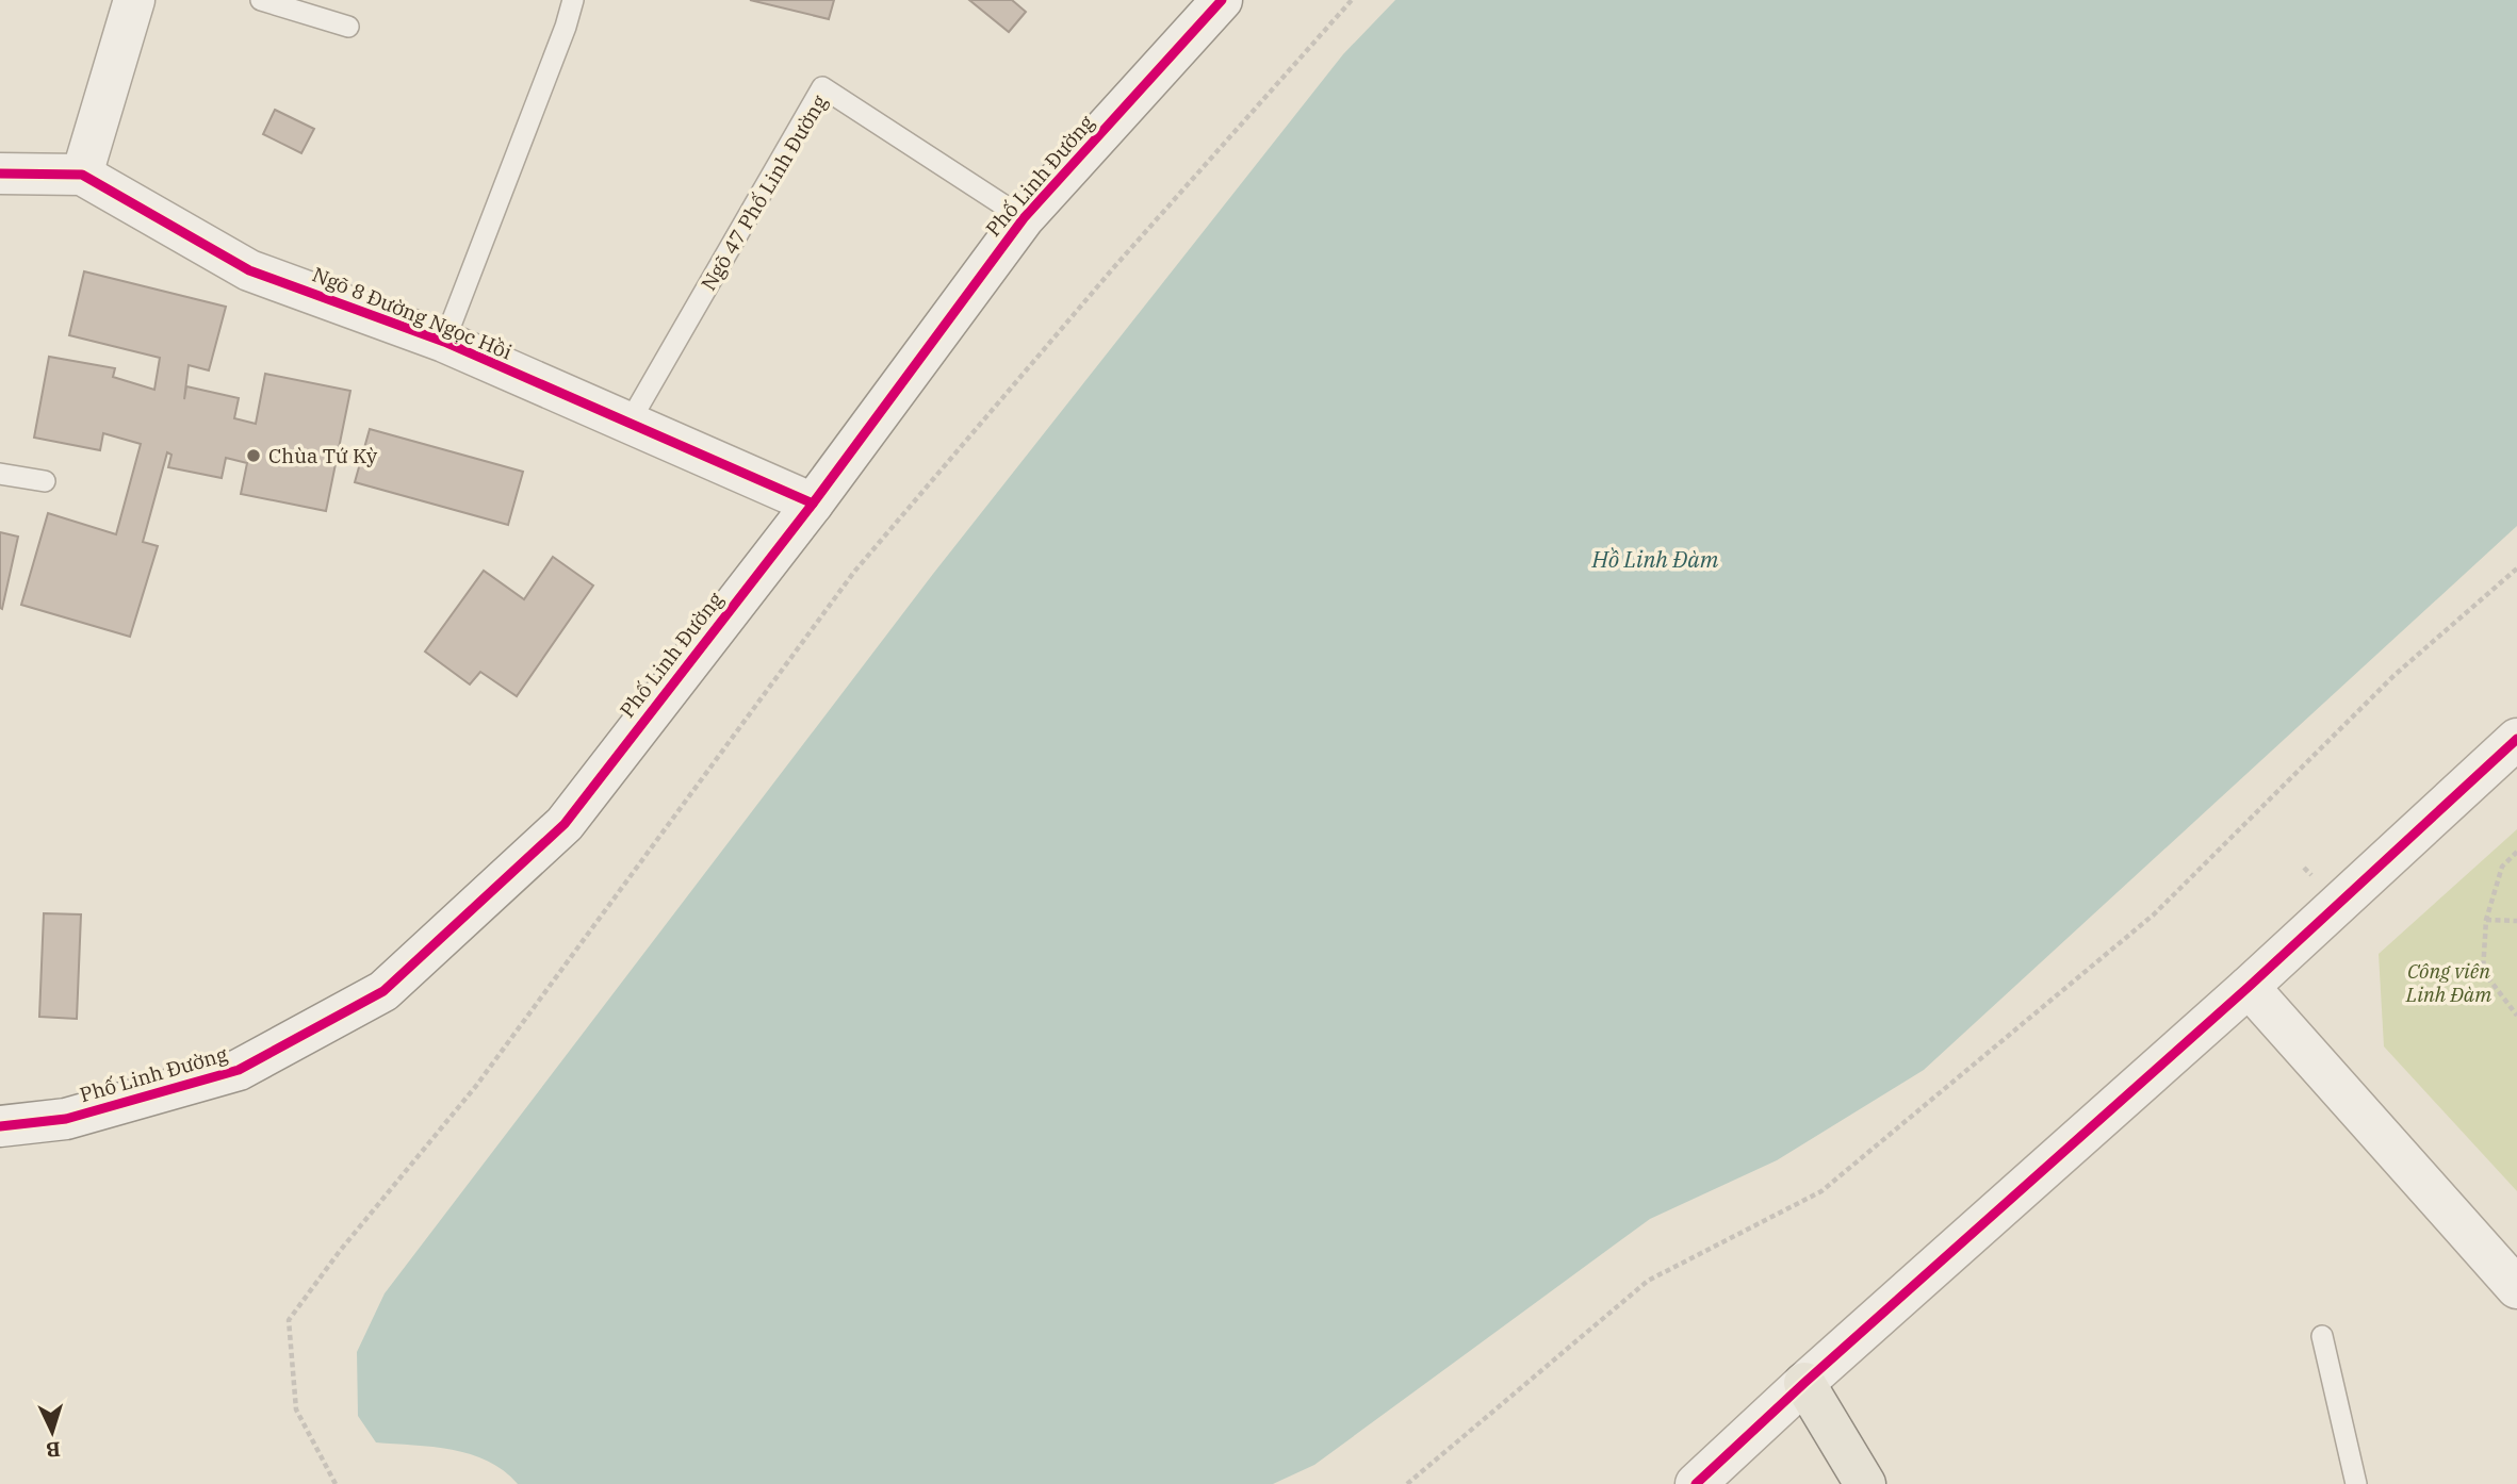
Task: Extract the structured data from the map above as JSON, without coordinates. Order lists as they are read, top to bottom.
{
  "streets": {
    "street": ["Phố Linh Đường", "Ngõ 8 Đường Ngọc Hồi"],
    "lane": ["Ngõ 47 Phố Linh Đường"]
  },
  "crossings": [
    ["Phố Linh Đường", "Ngõ 47 Phố Linh Đường"],
    ["Phố Linh Đường", "Ngõ 8 Đường Ngọc Hồi"],
    ["Ngõ 47 Phố Linh Đường", "Ngõ 8 Đường Ngọc Hồi"]
  ],
  "water": ["Hồ Linh Đàm"],
  "parks": ["Công viên Linh Đàm"],
  "places": ["Chùa Tứ Kỳ"],
  "north": "bottom"
}
